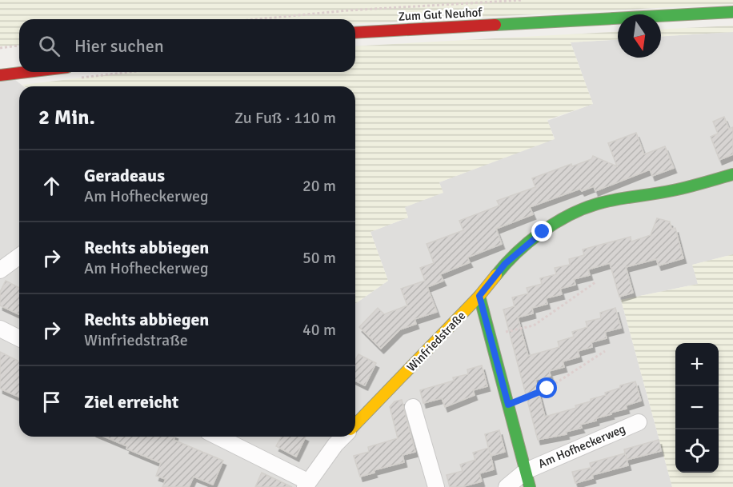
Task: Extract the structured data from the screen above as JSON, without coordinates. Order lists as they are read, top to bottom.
{
  "streets": {
    "street": ["Zum Gut Neuhof", "Winfriedstraße", "Am Hofheckerweg"]
  },
  "crossings": [
    ["Winfriedstraße", "Am Hofheckerweg"]
  ],
  "north": "bottom",
  "page": {
    "search": "Hier suchen",
    "heading": ["2 Min.", "Zu Fuß · 110 m"],
    "list": [
      ["Geradeaus", "Am Hofheckerweg", "20 m"],
      ["Rechts abbiegen", "Am Hofheckerweg", "50 m"],
      ["Rechts abbiegen", "Winfriedstraße", "40 m"],
      "Ziel erreicht"
    ],
    "map_buttons": ["+", "−"]
  }
}
